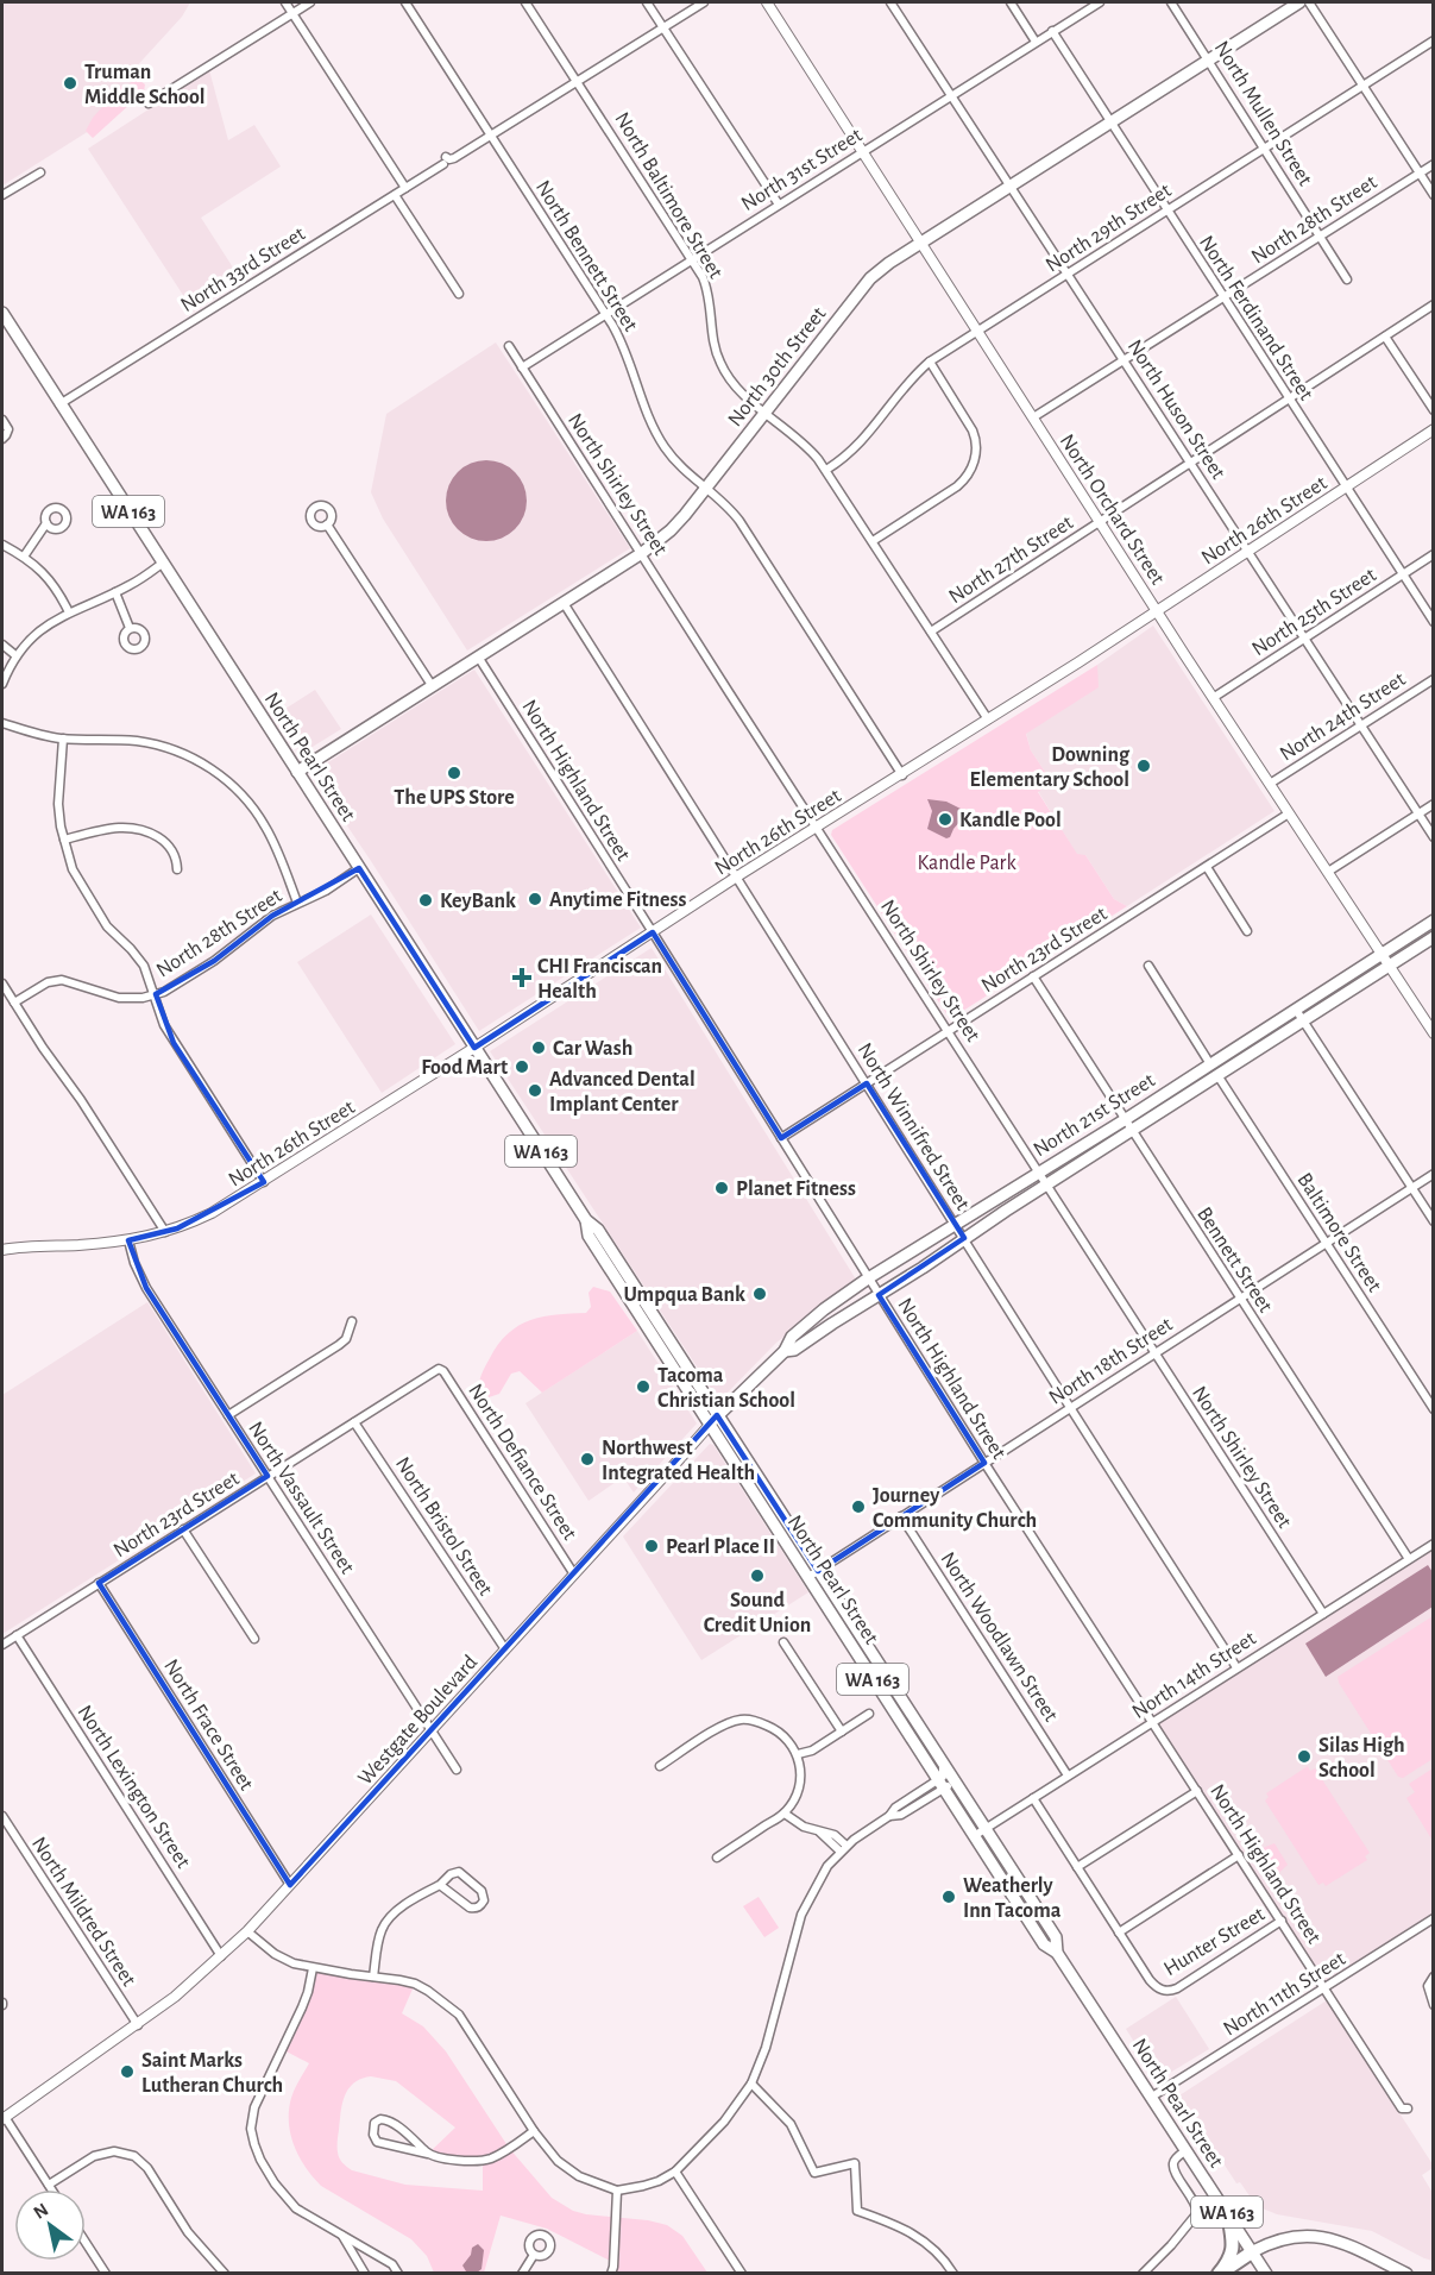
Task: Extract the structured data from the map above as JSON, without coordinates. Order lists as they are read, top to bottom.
{
  "streets": {
    "main road": [
      "North 30th Street",
      "WA 163",
      "North Pearl Street",
      "North 21st Street"
    ],
    "street": [
      "North Mullen Street",
      "North 31st Street",
      "North Baltimore Street",
      "North 28th Street",
      "North 29th Street",
      "North Bennett Street",
      "North 33rd Street",
      "North Ferdinand Street",
      "North Huson Street",
      "North Shirley Street",
      "North Orchard Street",
      "North 26th Street",
      "North 27th Street",
      "North 25th Street",
      "North 24th Street",
      "North Highland Street",
      "North 23rd Street",
      "North Winnifred Street",
      "Baltimore Street",
      "Bennett Street",
      "North 18th Street",
      "North Defiance Street",
      "North Vassault Street",
      "North Bristol Street",
      "North Woodlawn Street",
      "North 14th Street",
      "Westgate Boulevard",
      "North Frace Street",
      "North Lexington Street",
      "North Mildred Street",
      "Hunter Street",
      "North 11th Street"
    ]
  },
  "crossings": [
    ["North Mullen Street", "North 28th Street"],
    ["North Mullen Street", "North 29th Street"],
    ["North Mullen Street", "North 30th Street"],
    ["North 31st Street", "North Baltimore Street"],
    ["North 31st Street", "North Bennett Street"],
    ["North 31st Street", "North Ferdinand Street"],
    ["North 31st Street", "North Huson Street"],
    ["North 31st Street", "North Shirley Street"],
    ["North 31st Street", "North Orchard Street"],
    ["North Baltimore Street", "North 29th Street"],
    ["North Baltimore Street", "North 33rd Street"],
    ["North Baltimore Street", "North 30th Street"],
    ["North Baltimore Street", "North 26th Street"],
    ["North Baltimore Street", "North 27th Street"],
    ["North 28th Street", "North Ferdinand Street"],
    ["North 28th Street", "North Huson Street"],
    ["North 28th Street", "North Orchard Street"],
    ["North 28th Street", "North Pearl Street"],
    ["North 29th Street", "North Ferdinand Street"],
    ["North 29th Street", "North Huson Street"],
    ["North 29th Street", "North Orchard Street"],
    ["North Bennett Street", "North 33rd Street"],
    ["North Bennett Street", "North 30th Street"],
    ["North Bennett Street", "North 26th Street"],
    ["North 33rd Street", "North Pearl Street"],
    ["North Ferdinand Street", "North 30th Street"],
    ["North Ferdinand Street", "North 26th Street"],
    ["North Ferdinand Street", "North 27th Street"],
    ["North Ferdinand Street", "North 25th Street"],
    ["North 30th Street", "North Huson Street"],
    ["North 30th Street", "North Shirley Street"],
    ["North 30th Street", "North Orchard Street"],
    ["North 30th Street", "North Pearl Street"],
    ["North 30th Street", "North Highland Street"],
    ["North 30th Street", "North Winnifred Street"],
    ["North Huson Street", "North 26th Street"],
    ["North Huson Street", "North 27th Street"],
    ["North Huson Street", "North 25th Street"],
    ["North Huson Street", "North 24th Street"],
    ["North Shirley Street", "North 26th Street"],
    ["North Shirley Street", "North 23rd Street"],
    ["North Shirley Street", "North 21st Street"],
    ["North Shirley Street", "North 18th Street"],
    ["North Shirley Street", "North 14th Street"],
    ["North Orchard Street", "North 26th Street"],
    ["North Orchard Street", "North 27th Street"],
    ["North Orchard Street", "North 25th Street"],
    ["North Orchard Street", "North 24th Street"],
    ["North Orchard Street", "North 23rd Street"],
    ["North Orchard Street", "North 21st Street"],
    ["North 26th Street", "North Pearl Street"],
    ["North 26th Street", "North Highland Street"],
    ["North 26th Street", "North Winnifred Street"],
    ["North 26th Street", "North Vassault Street"],
    ["North Pearl Street", "North 21st Street"],
    ["North Pearl Street", "North 18th Street"],
    ["North Pearl Street", "North 14th Street"],
    ["North Pearl Street", "Westgate Boulevard"],
    ["North Pearl Street", "North 11th Street"],
    ["North Highland Street", "North 23rd Street"],
    ["North Highland Street", "North 21st Street"],
    ["North Highland Street", "North 18th Street"],
    ["North Highland Street", "North 14th Street"],
    ["North Highland Street", "Hunter Street"],
    ["North Highland Street", "North 11th Street"],
    ["North 23rd Street", "North Winnifred Street"],
    ["North 23rd Street", "Bennett Street"],
    ["North 23rd Street", "North Defiance Street"],
    ["North 23rd Street", "North Vassault Street"],
    ["North 23rd Street", "North Bristol Street"],
    ["North 23rd Street", "North Frace Street"],
    ["North 23rd Street", "North Lexington Street"],
    ["North 21st Street", "North Winnifred Street"],
    ["North 21st Street", "Baltimore Street"],
    ["North 21st Street", "Bennett Street"],
    ["North 21st Street", "Westgate Boulevard"],
    ["North Winnifred Street", "North 18th Street"],
    ["North Winnifred Street", "North 14th Street"],
    ["Baltimore Street", "North 18th Street"],
    ["Bennett Street", "North 18th Street"],
    ["Bennett Street", "North 14th Street"],
    ["North 18th Street", "North Woodlawn Street"],
    ["North Defiance Street", "Westgate Boulevard"],
    ["North Vassault Street", "Westgate Boulevard"],
    ["North Bristol Street", "Westgate Boulevard"],
    ["North Woodlawn Street", "North 14th Street"],
    ["Westgate Boulevard", "North Frace Street"],
    ["Westgate Boulevard", "North Lexington Street"],
    ["Westgate Boulevard", "North Mildred Street"]
  ],
  "parks": ["Kandle Park"],
  "places": {
    "other": [
      "Truman Middle School",
      "Downing Elementary School",
      "The UPS Store",
      "Kandle Pool",
      "Anytime Fitness",
      "KeyBank",
      "Car Wash",
      "Food Mart",
      "Advanced Dental Implant Center",
      "Planet Fitness",
      "Umpqua Bank",
      "Tacoma Christian School",
      "Northwest Integrated Health",
      "Journey Community Church",
      "Pearl Place II",
      "Sound Credit Union",
      "Silas High School",
      "Weatherly Inn Tacoma",
      "Saint Marks Lutheran Church"
    ],
    "health": ["CHI Franciscan Health"]
  },
  "north": "top left"
}
